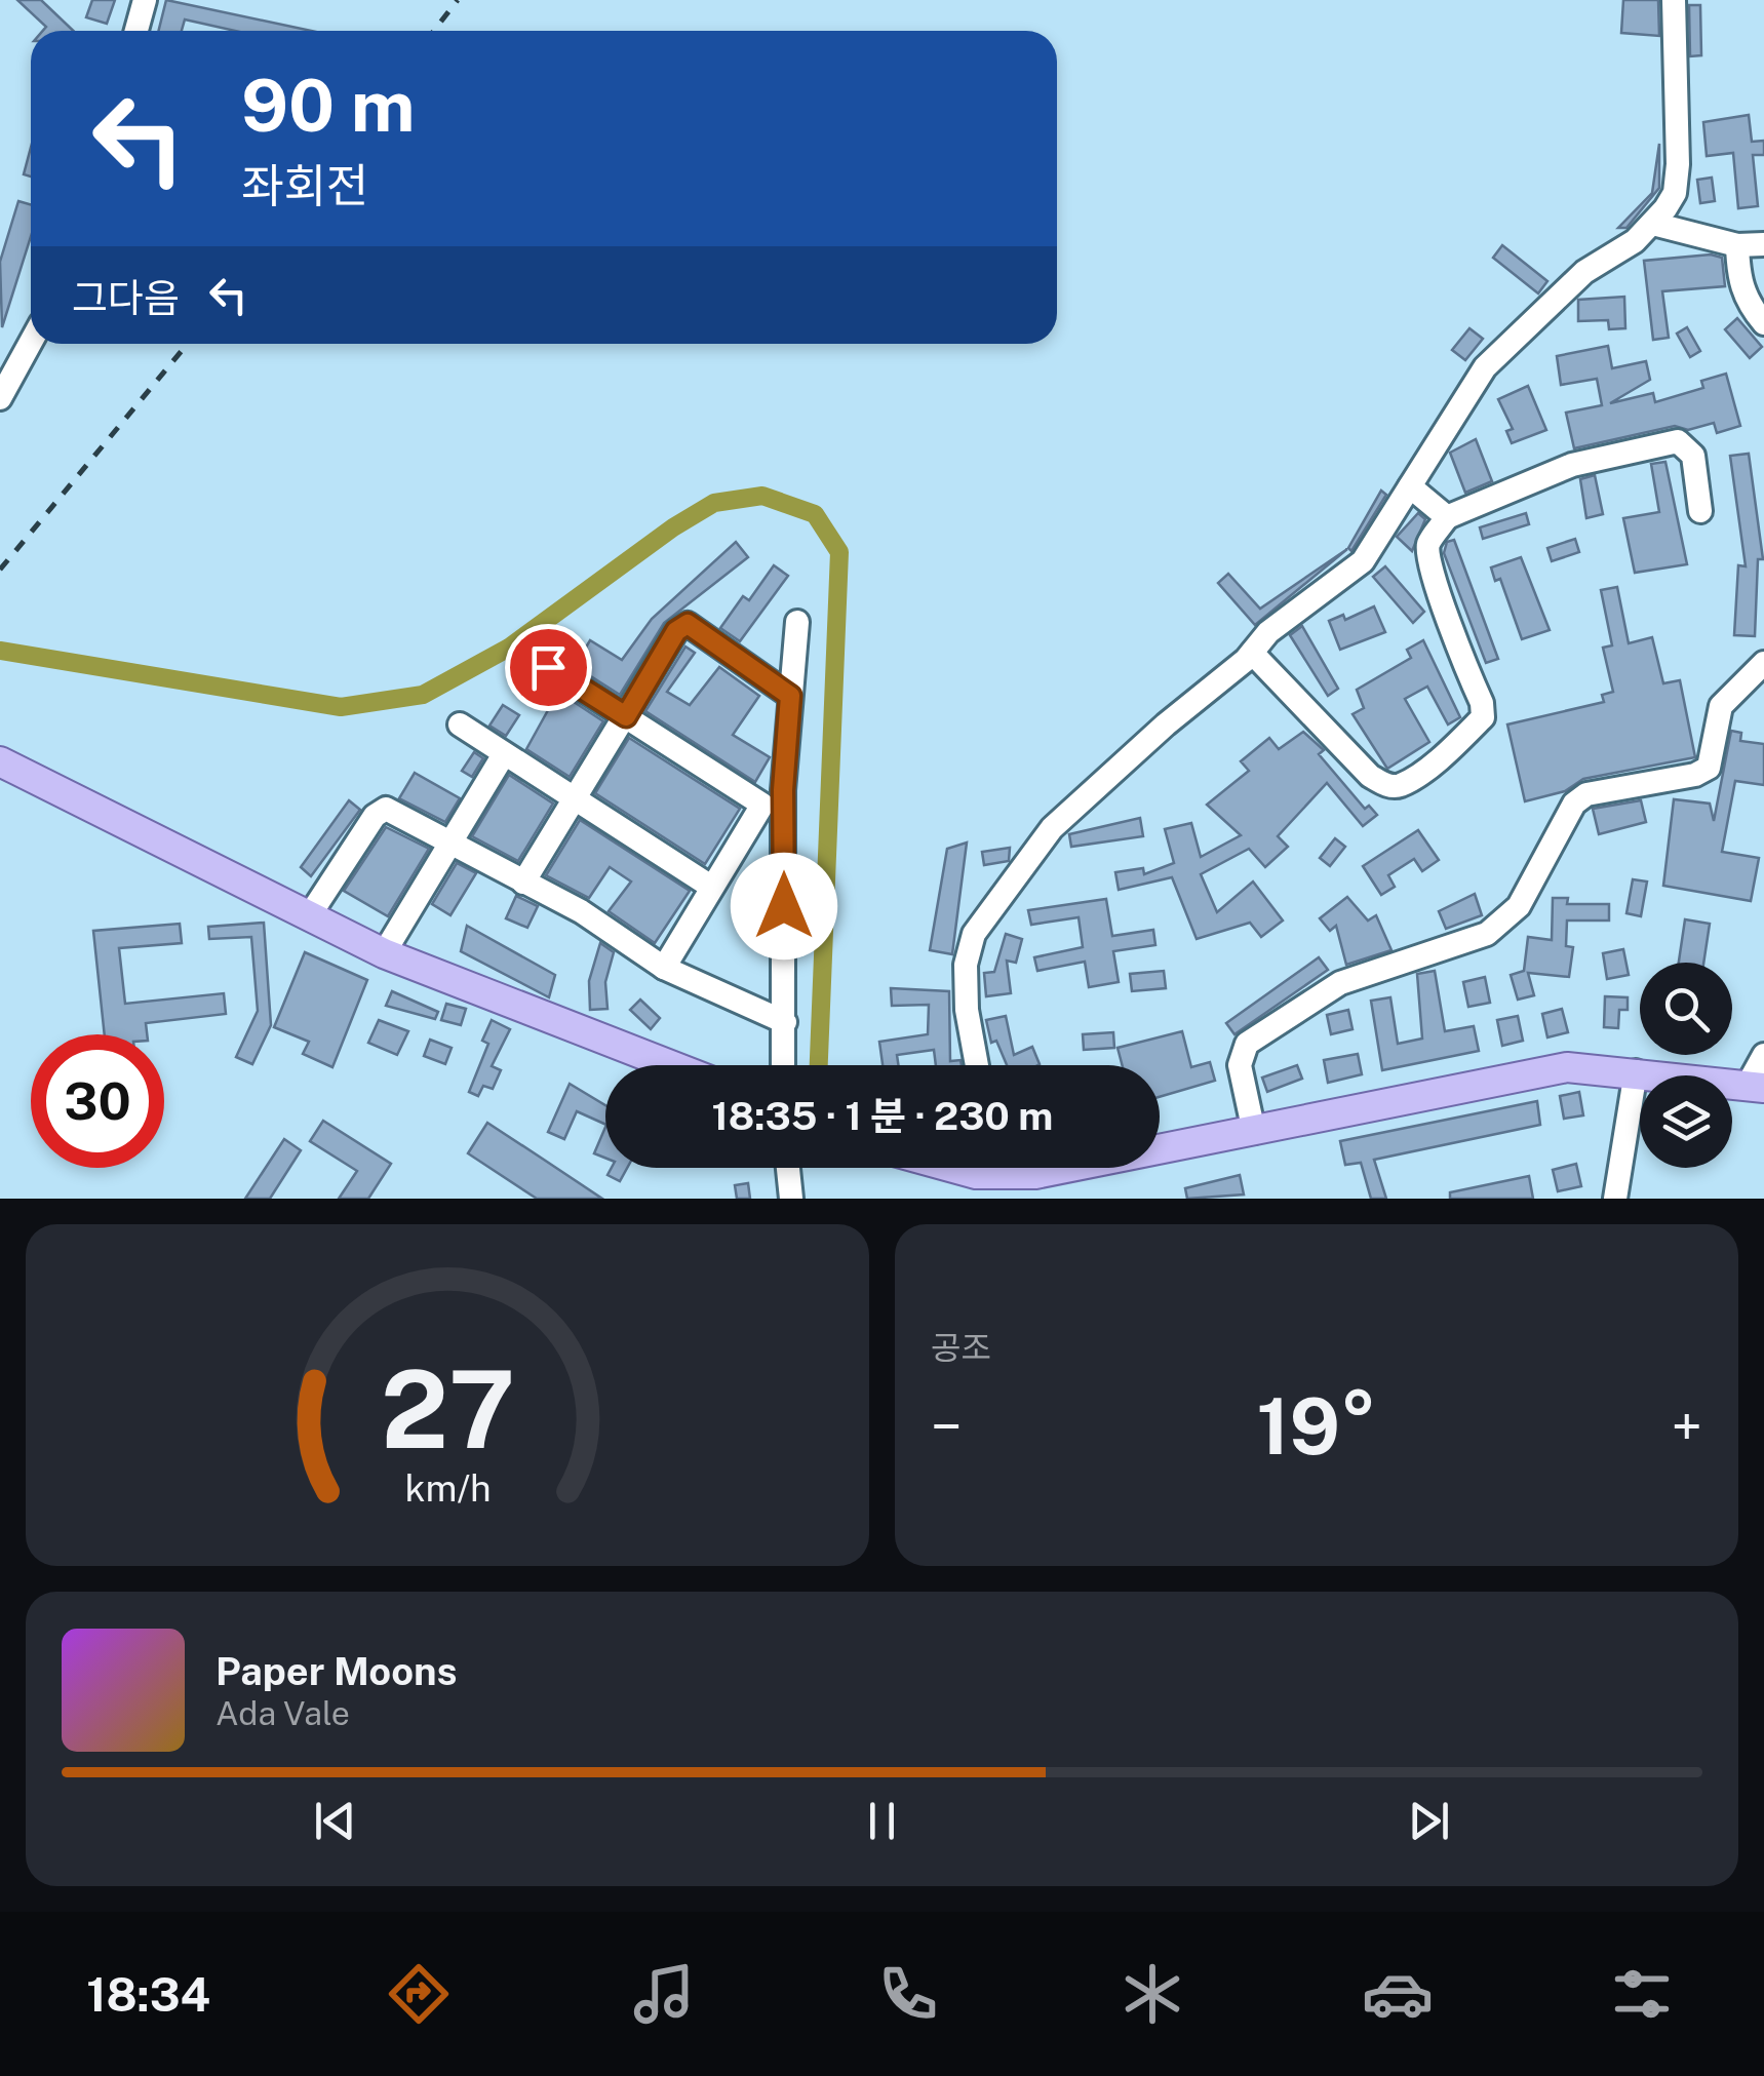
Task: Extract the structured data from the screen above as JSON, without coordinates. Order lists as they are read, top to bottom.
{
  "page": {
    "turn": ["90 m", "좌회전"],
    "then": "그다음",
    "limit": "30",
    "trip": "18:35 · 1 분 · 230 m",
    "tile": "공조",
    "heat": ["−", "19°", "+"],
    "song": ["Paper Moons", "Ada Vale"],
    "tabs": "18:34",
    "gauge": ["27", "km/h"]
  }
}
